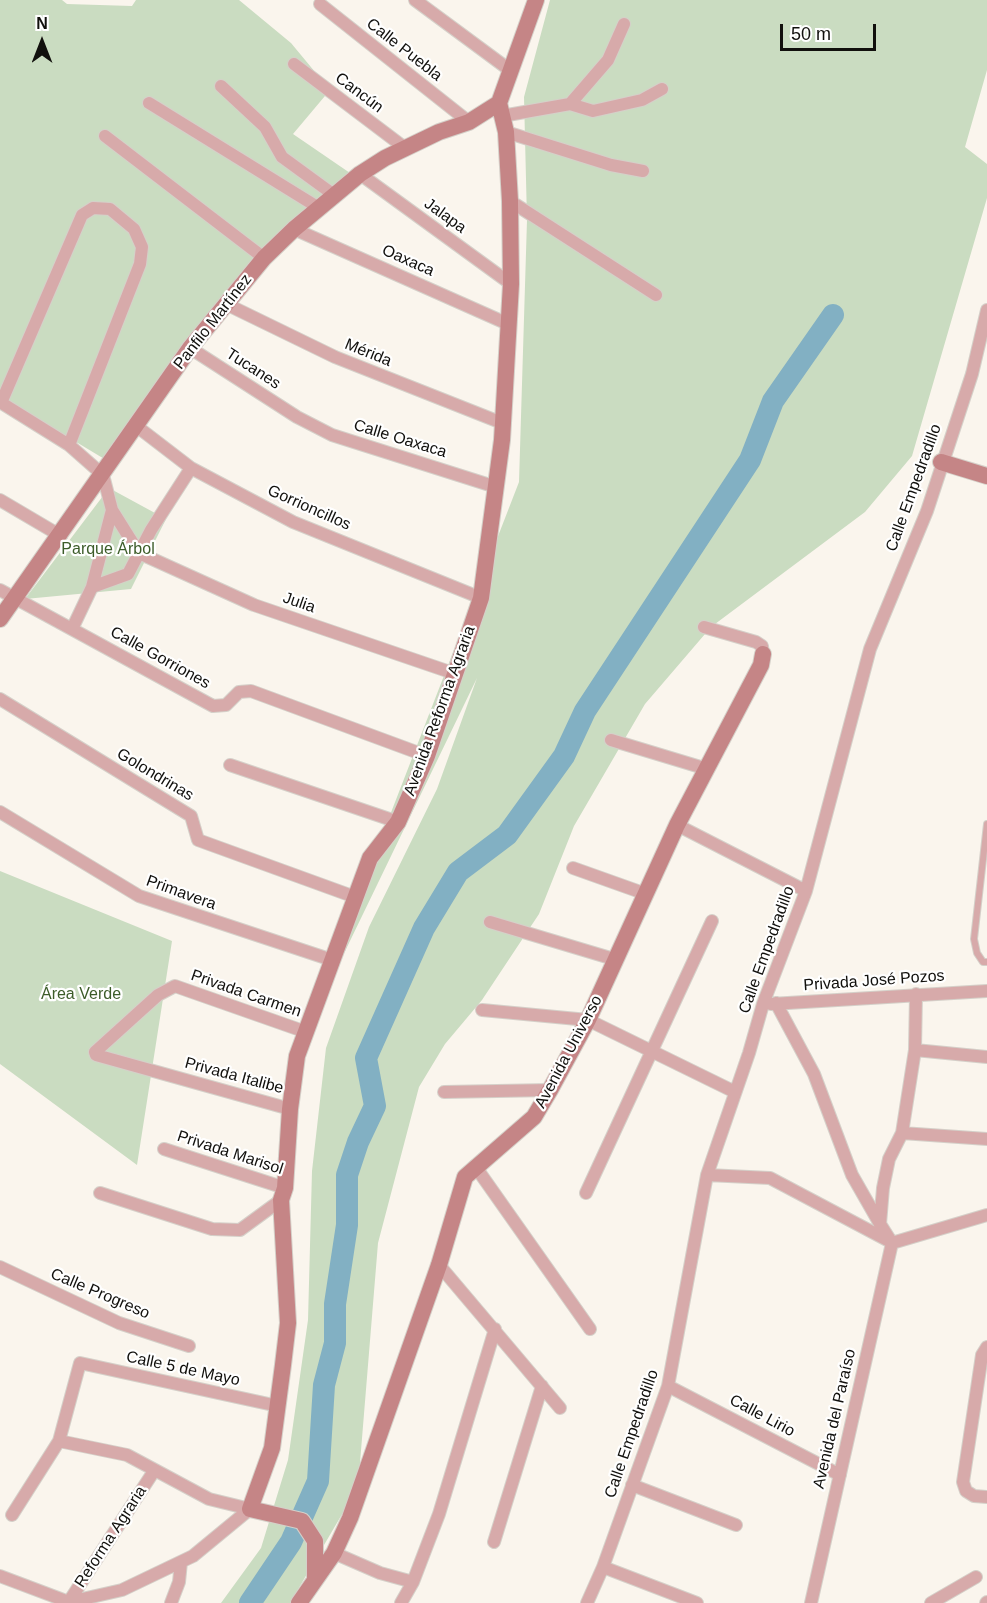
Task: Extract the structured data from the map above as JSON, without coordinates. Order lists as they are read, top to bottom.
{
  "streets": {
    "street": [
      "Calle Puebla",
      "Cancún",
      "Jalapa",
      "Oaxaca",
      "Panfilo Martínez",
      "Mérida",
      "Tucanes",
      "Calle Oaxaca",
      "Calle Empedradillo",
      "Gorrioncillos",
      "Julia",
      "Calle Gorriones",
      "Avenida Reforma Agraria",
      "Golondrinas",
      "Primavera",
      "Privada José Pozos",
      "Privada Carmen",
      "Avenida Universo",
      "Privada Italibe",
      "Privada Marisol",
      "Calle Progreso",
      "Calle 5 de Mayo",
      "Calle Lirio",
      "Avenida del Paraíso",
      "Reforma Agraria"
    ]
  },
  "crossings": [
    ["Calle Puebla", "Panfilo Martínez"],
    ["Cancún", "Panfilo Martínez"],
    ["Jalapa", "Panfilo Martínez"],
    ["Jalapa", "Avenida Reforma Agraria"],
    ["Oaxaca", "Panfilo Martínez"],
    ["Oaxaca", "Avenida Reforma Agraria"],
    ["Panfilo Martínez", "Mérida"],
    ["Panfilo Martínez", "Tucanes"],
    ["Panfilo Martínez", "Gorrioncillos"],
    ["Panfilo Martínez", "Calle Gorriones"],
    ["Panfilo Martínez", "Avenida Reforma Agraria"],
    ["Mérida", "Avenida Reforma Agraria"],
    ["Tucanes", "Calle Oaxaca"],
    ["Calle Oaxaca", "Avenida Reforma Agraria"],
    ["Calle Empedradillo", "Privada José Pozos"],
    ["Calle Empedradillo", "Calle Lirio"],
    ["Gorrioncillos", "Avenida Reforma Agraria"],
    ["Julia", "Avenida Reforma Agraria"],
    ["Calle Gorriones", "Avenida Reforma Agraria"],
    ["Avenida Reforma Agraria", "Golondrinas"],
    ["Avenida Reforma Agraria", "Primavera"],
    ["Avenida Reforma Agraria", "Privada Carmen"],
    ["Avenida Reforma Agraria", "Privada Italibe"],
    ["Avenida Reforma Agraria", "Privada Marisol"],
    ["Avenida Reforma Agraria", "Calle 5 de Mayo"],
    ["Privada Carmen", "Privada Italibe"],
    ["Calle Lirio", "Avenida del Paraíso"]
  ],
  "parks": ["Parque Árbol", "Área Verde"],
  "scale_bar": "50 m",
  "north": "top"
}
